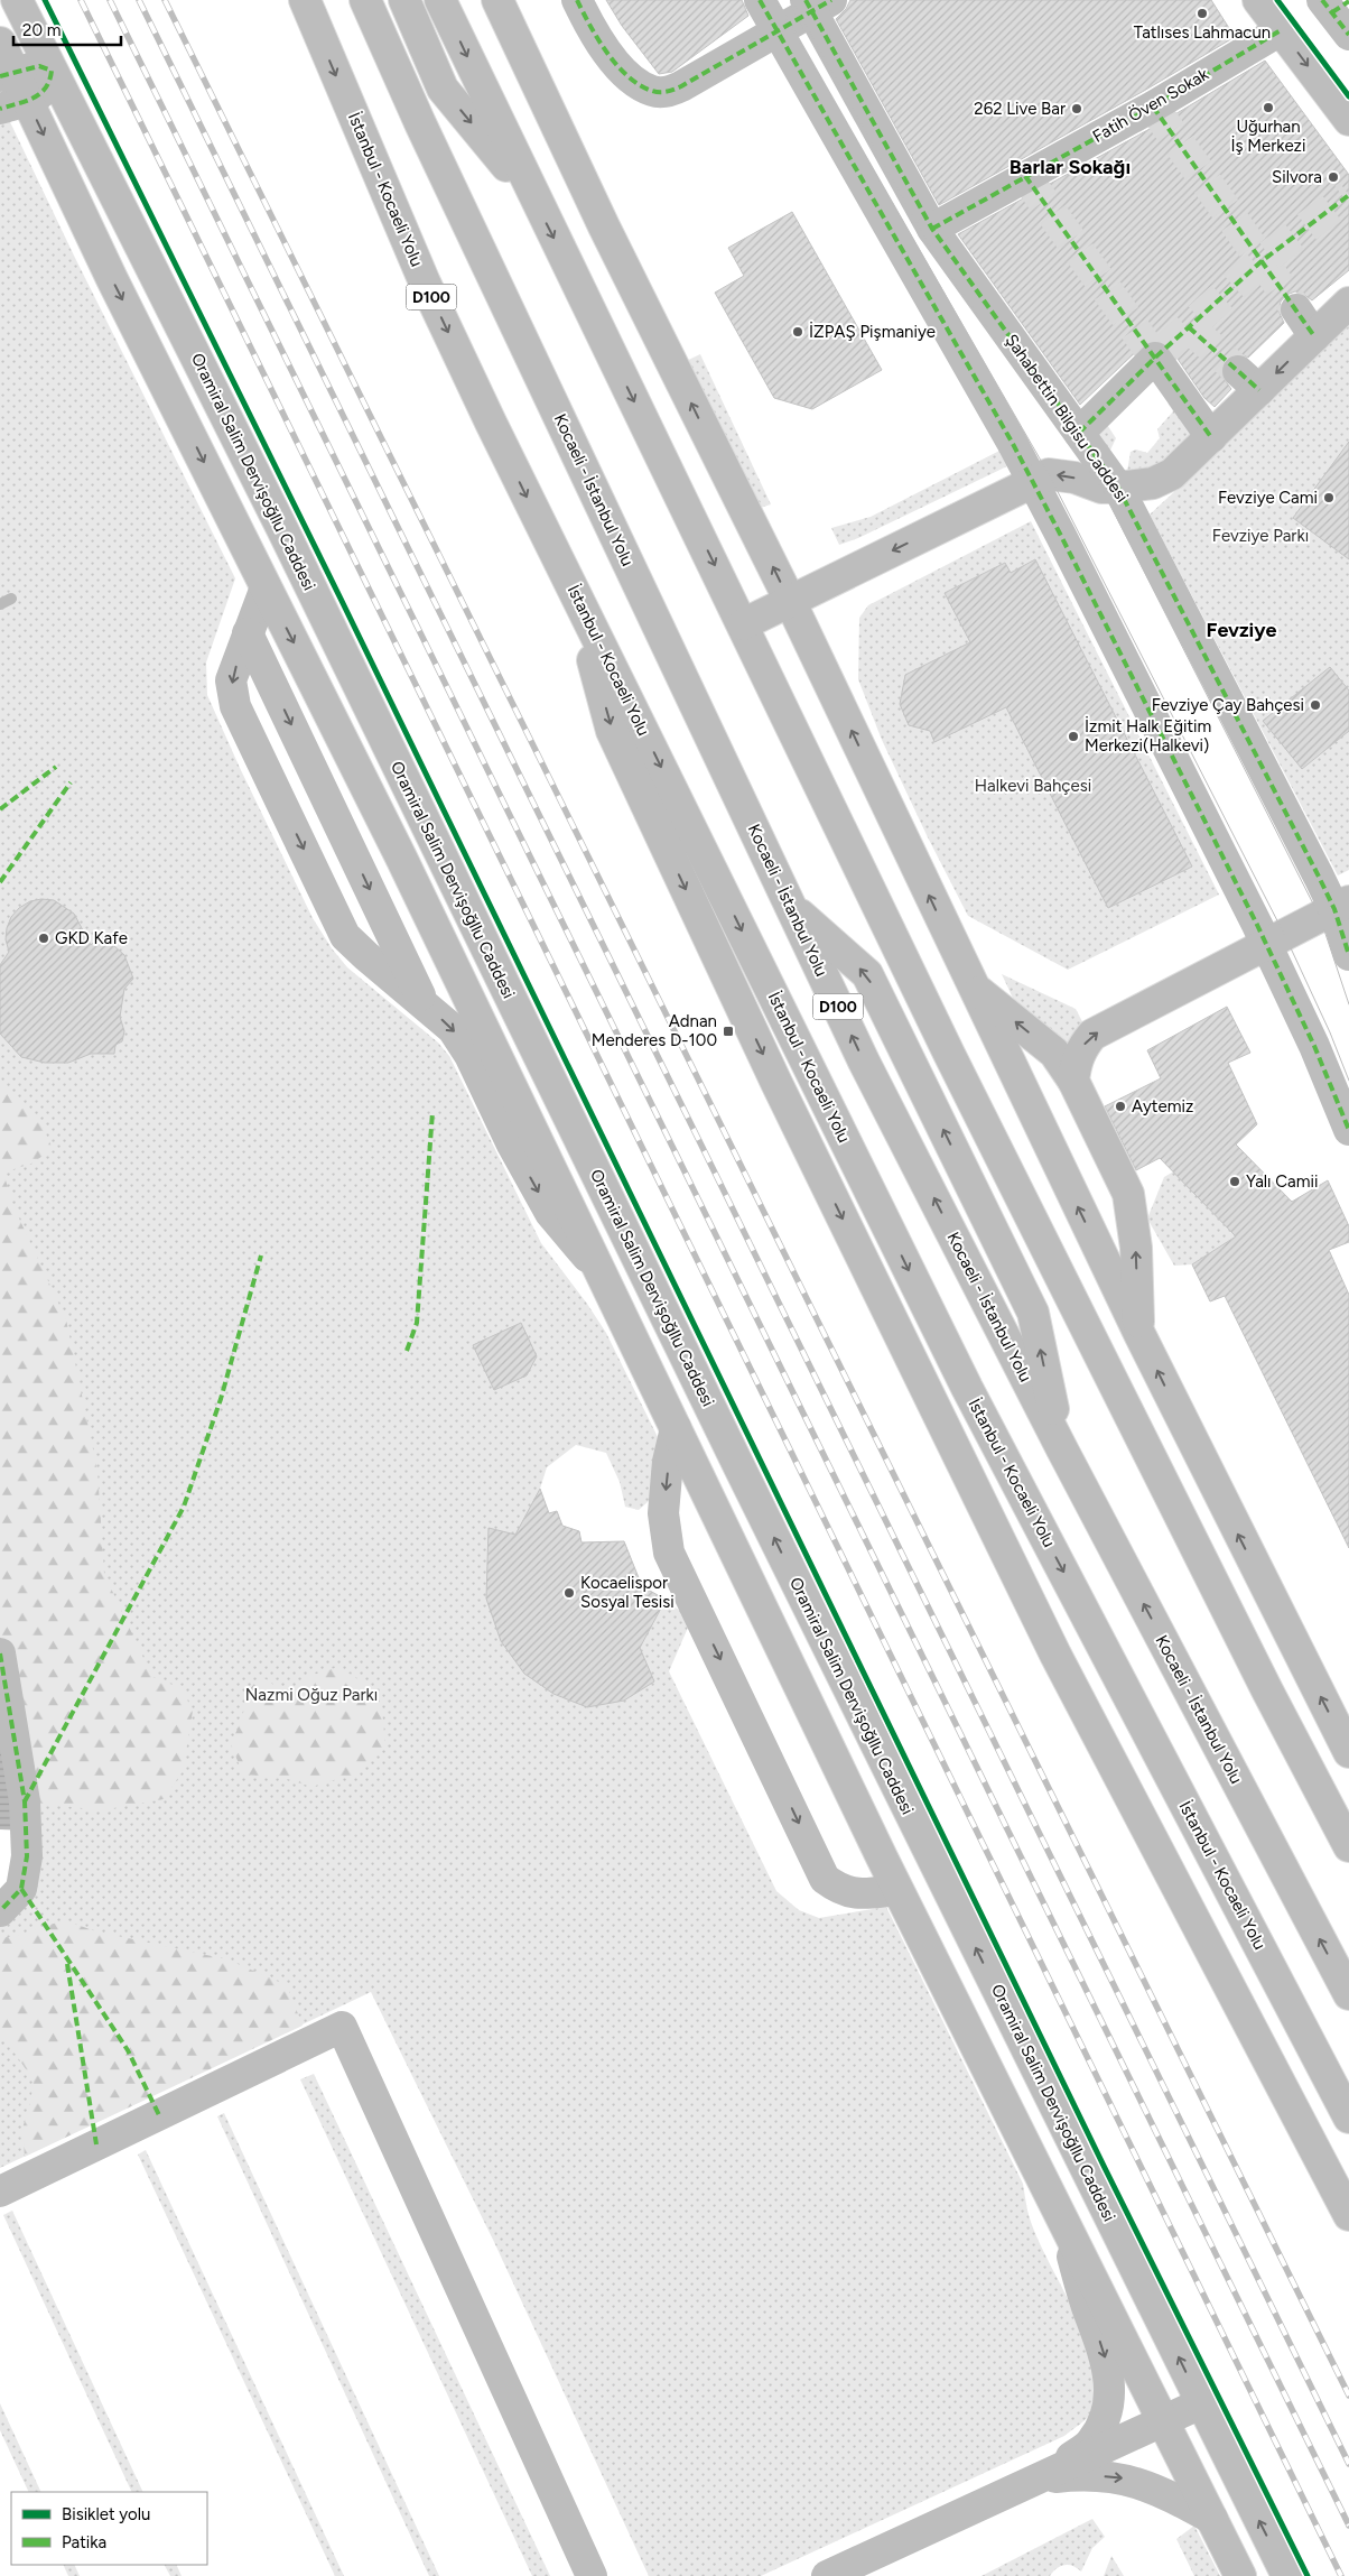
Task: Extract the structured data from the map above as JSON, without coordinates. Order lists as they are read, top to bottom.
{
  "streets": {
    "main road": [
      "Fatih Öven Sokak",
      "İstanbul - Kocaeli Yolu",
      "D100",
      "Şahabettin Bilgisu Caddesi",
      "Oramiral Salim Dervişoğllu Caddesi",
      "Kocaeli - İstanbul Yolu"
    ]
  },
  "crossings": [
    ["Fatih Öven Sokak", "Şahabettin Bilgisu Caddesi"]
  ],
  "districts": ["Barlar Sokağı", "Fevziye"],
  "parks": ["Fevziye Parkı", "Halkevi Bahçesi", "Nazmi Oğuz Parkı"],
  "places": {
    "other": [
      "Tatlıses Lahmacun",
      "Uğurhan İş Merkezi",
      "262 Live Bar",
      "Silvora",
      "İZPAŞ Pişmaniye",
      "Fevziye Cami",
      "Fevziye Çay Bahçesi",
      "İzmit Halk Eğitim Merkezi(Halkevi)",
      "GKD Kafe",
      "Aytemiz",
      "Yalı Camii",
      "Kocaelispor Sosyal Tesisi"
    ],
    "transit": ["Adnan Menderes D-100"]
  },
  "legend": ["Bisiklet yolu", "Patika"],
  "scale_bar": "20 m"
}
